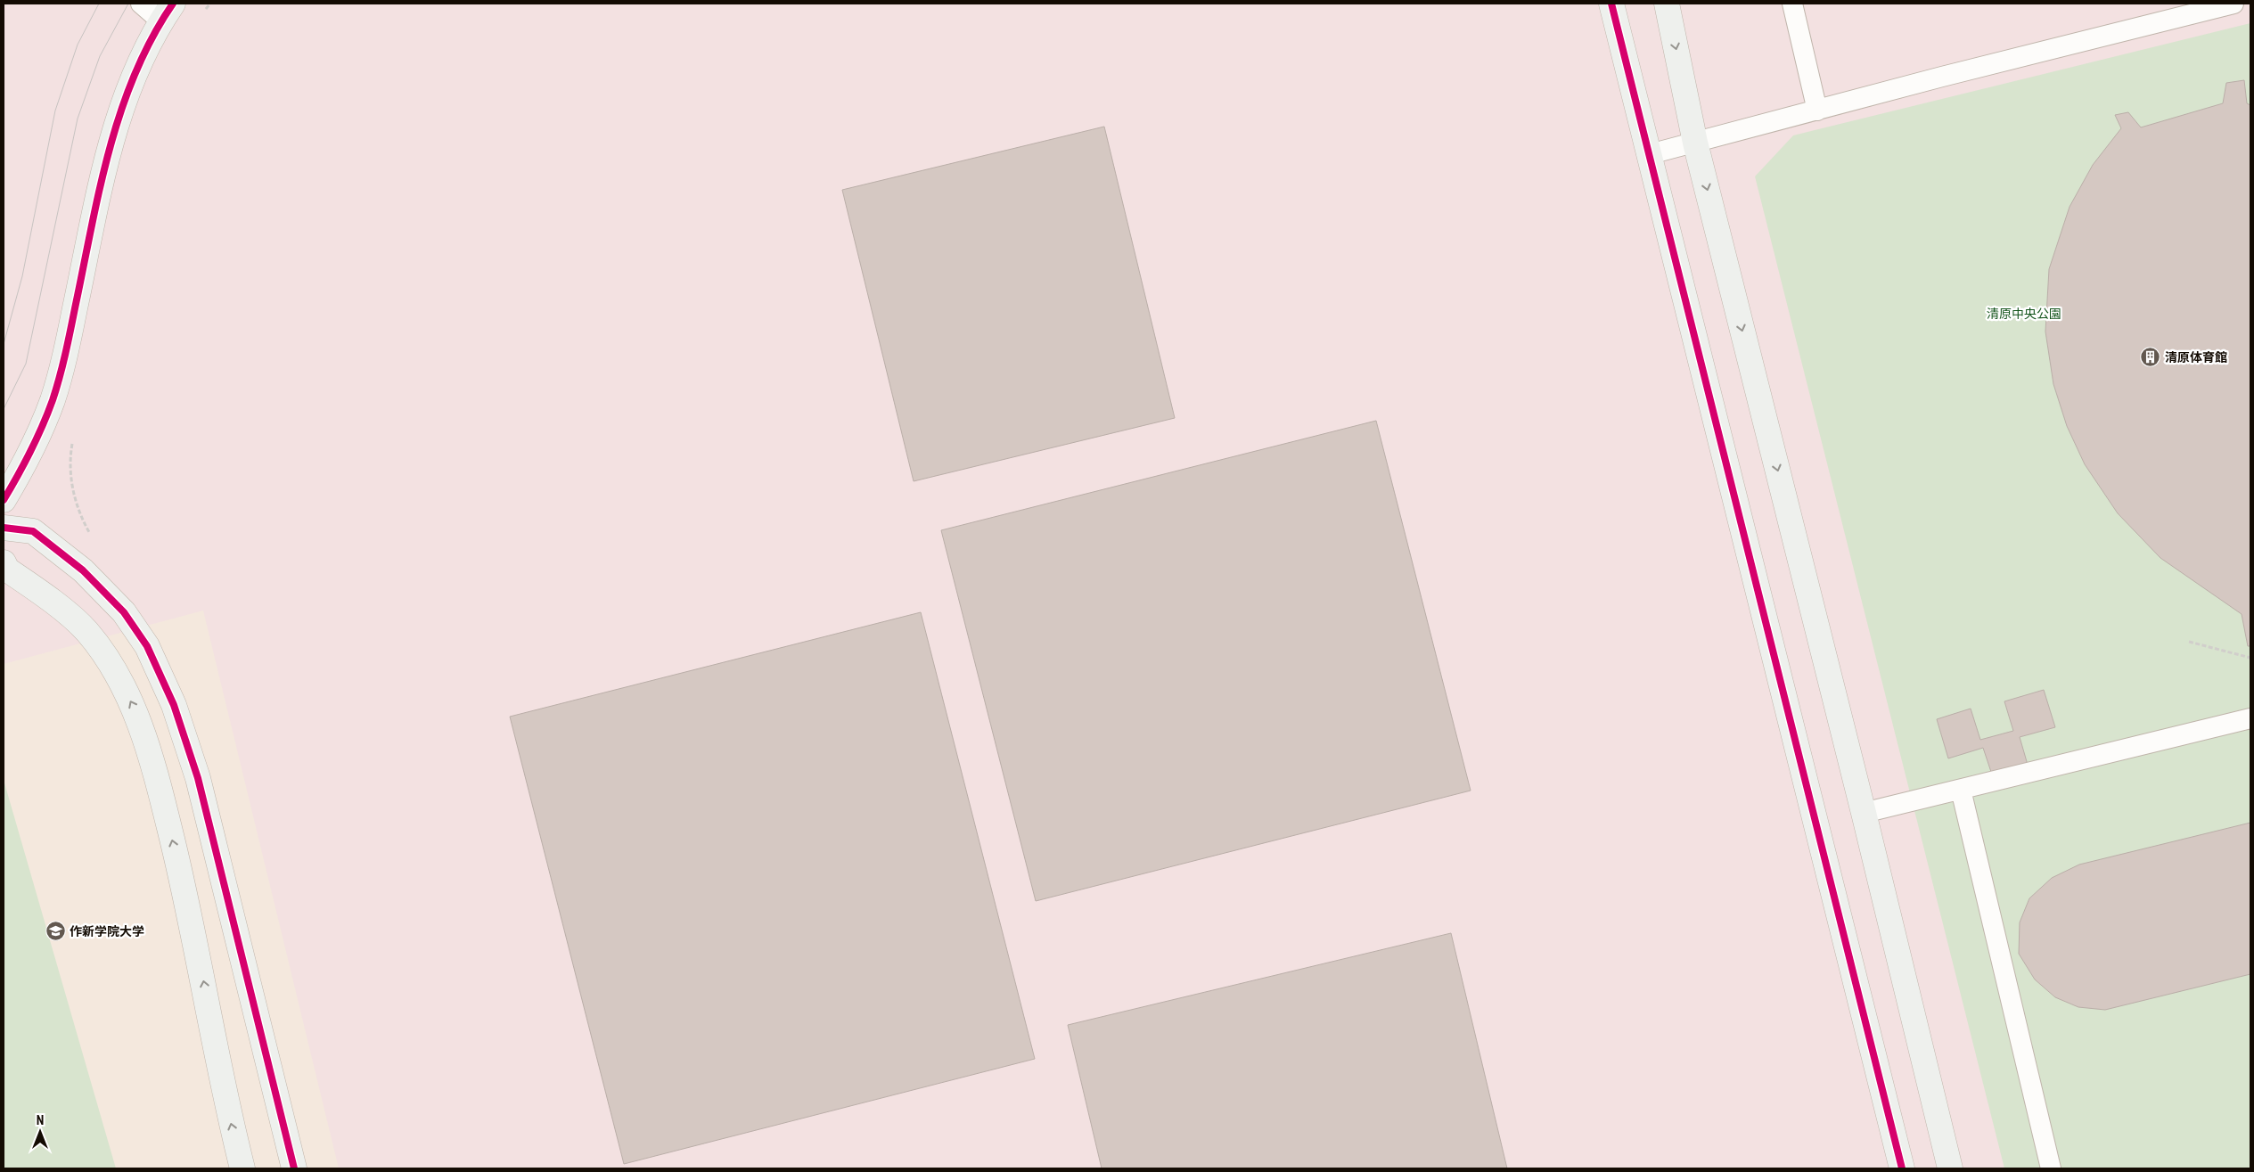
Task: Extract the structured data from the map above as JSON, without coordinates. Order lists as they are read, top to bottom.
{
  "parks": ["清原中央公園"],
  "places": {
    "building": ["清原体育館"],
    "school or university": ["作新学院大学"]
  },
  "north": "top"
}
